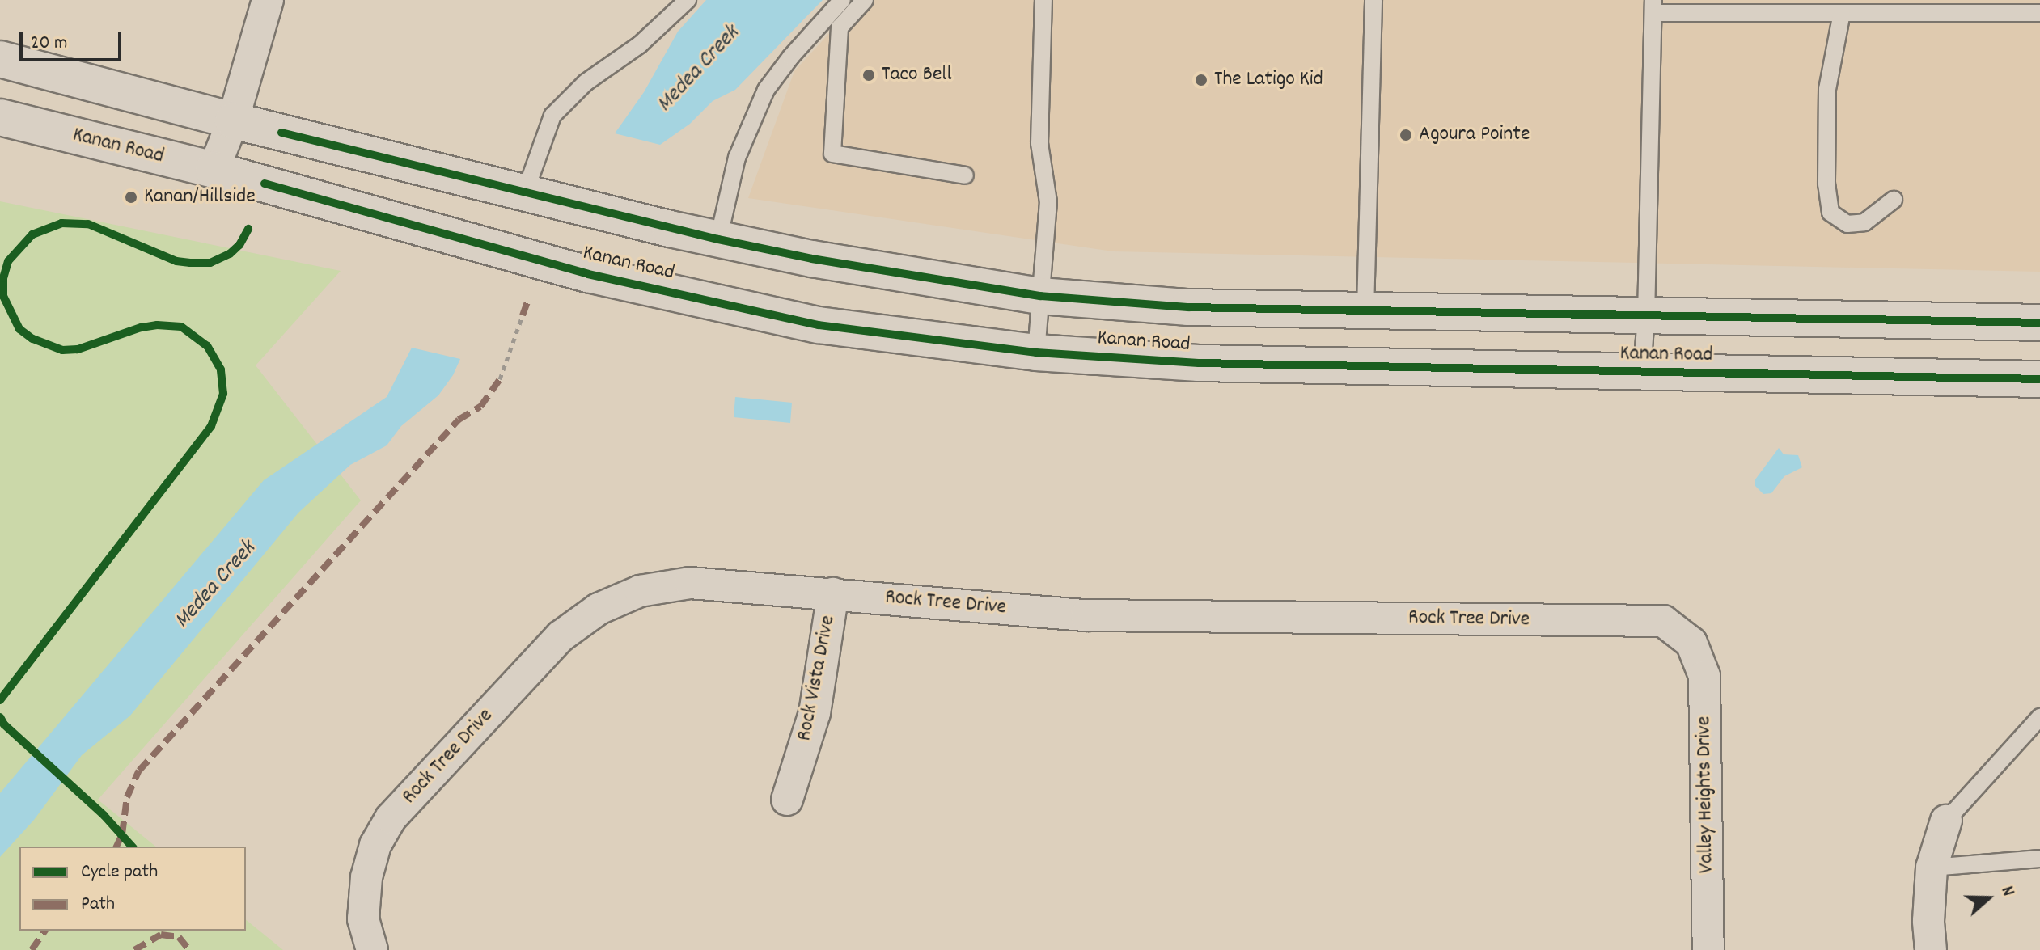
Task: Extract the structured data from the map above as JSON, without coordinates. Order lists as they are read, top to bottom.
{
  "streets": {
    "main road": ["Kanan Road"],
    "street": ["Rock Tree Drive", "Rock Vista Drive", "Valley Heights Drive"]
  },
  "crossings": [
    ["Rock Tree Drive", "Rock Vista Drive"],
    ["Rock Tree Drive", "Valley Heights Drive"]
  ],
  "water": ["Medea Creek"],
  "places": [
    "Taco Bell",
    "The Latigo Kid",
    "Agoura Pointe",
    "Kanan/Hillside"
  ],
  "legend": ["Cycle path", "Path"],
  "scale_bar": "20 m",
  "north": "right"
}
